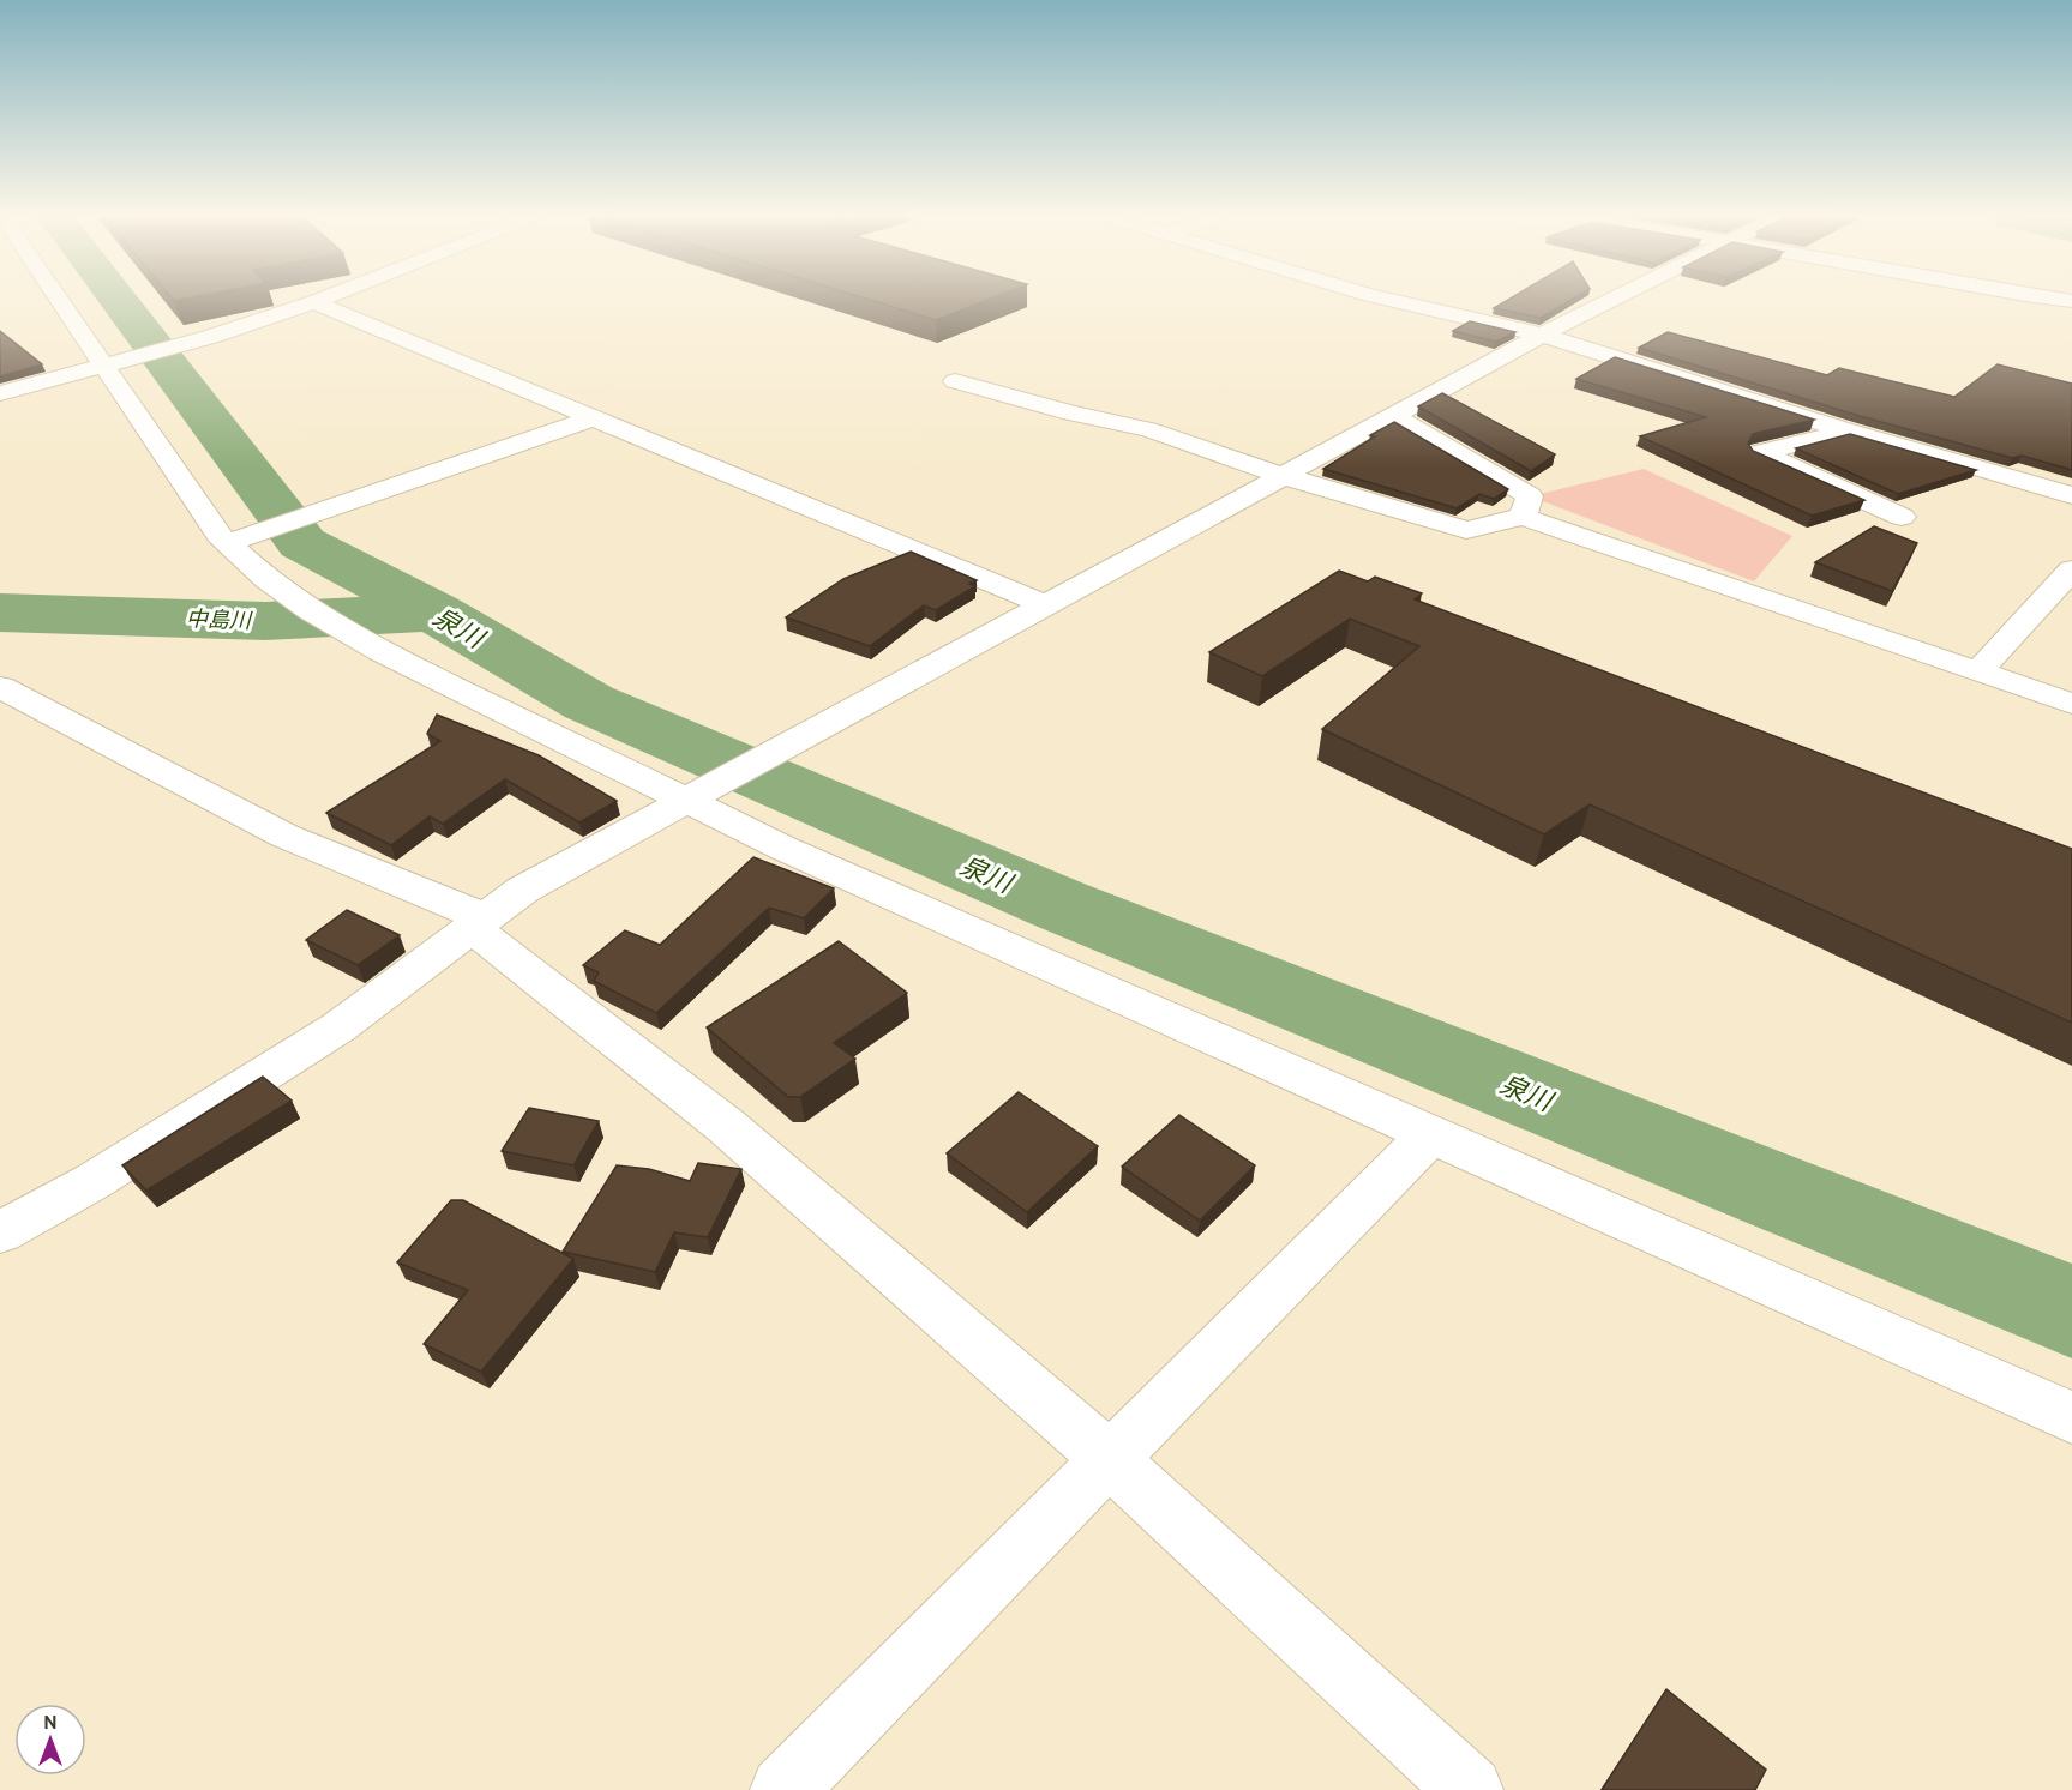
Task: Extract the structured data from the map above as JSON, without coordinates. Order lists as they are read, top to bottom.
{
  "water": ["中島川", "泉川"],
  "north": "top"
}
